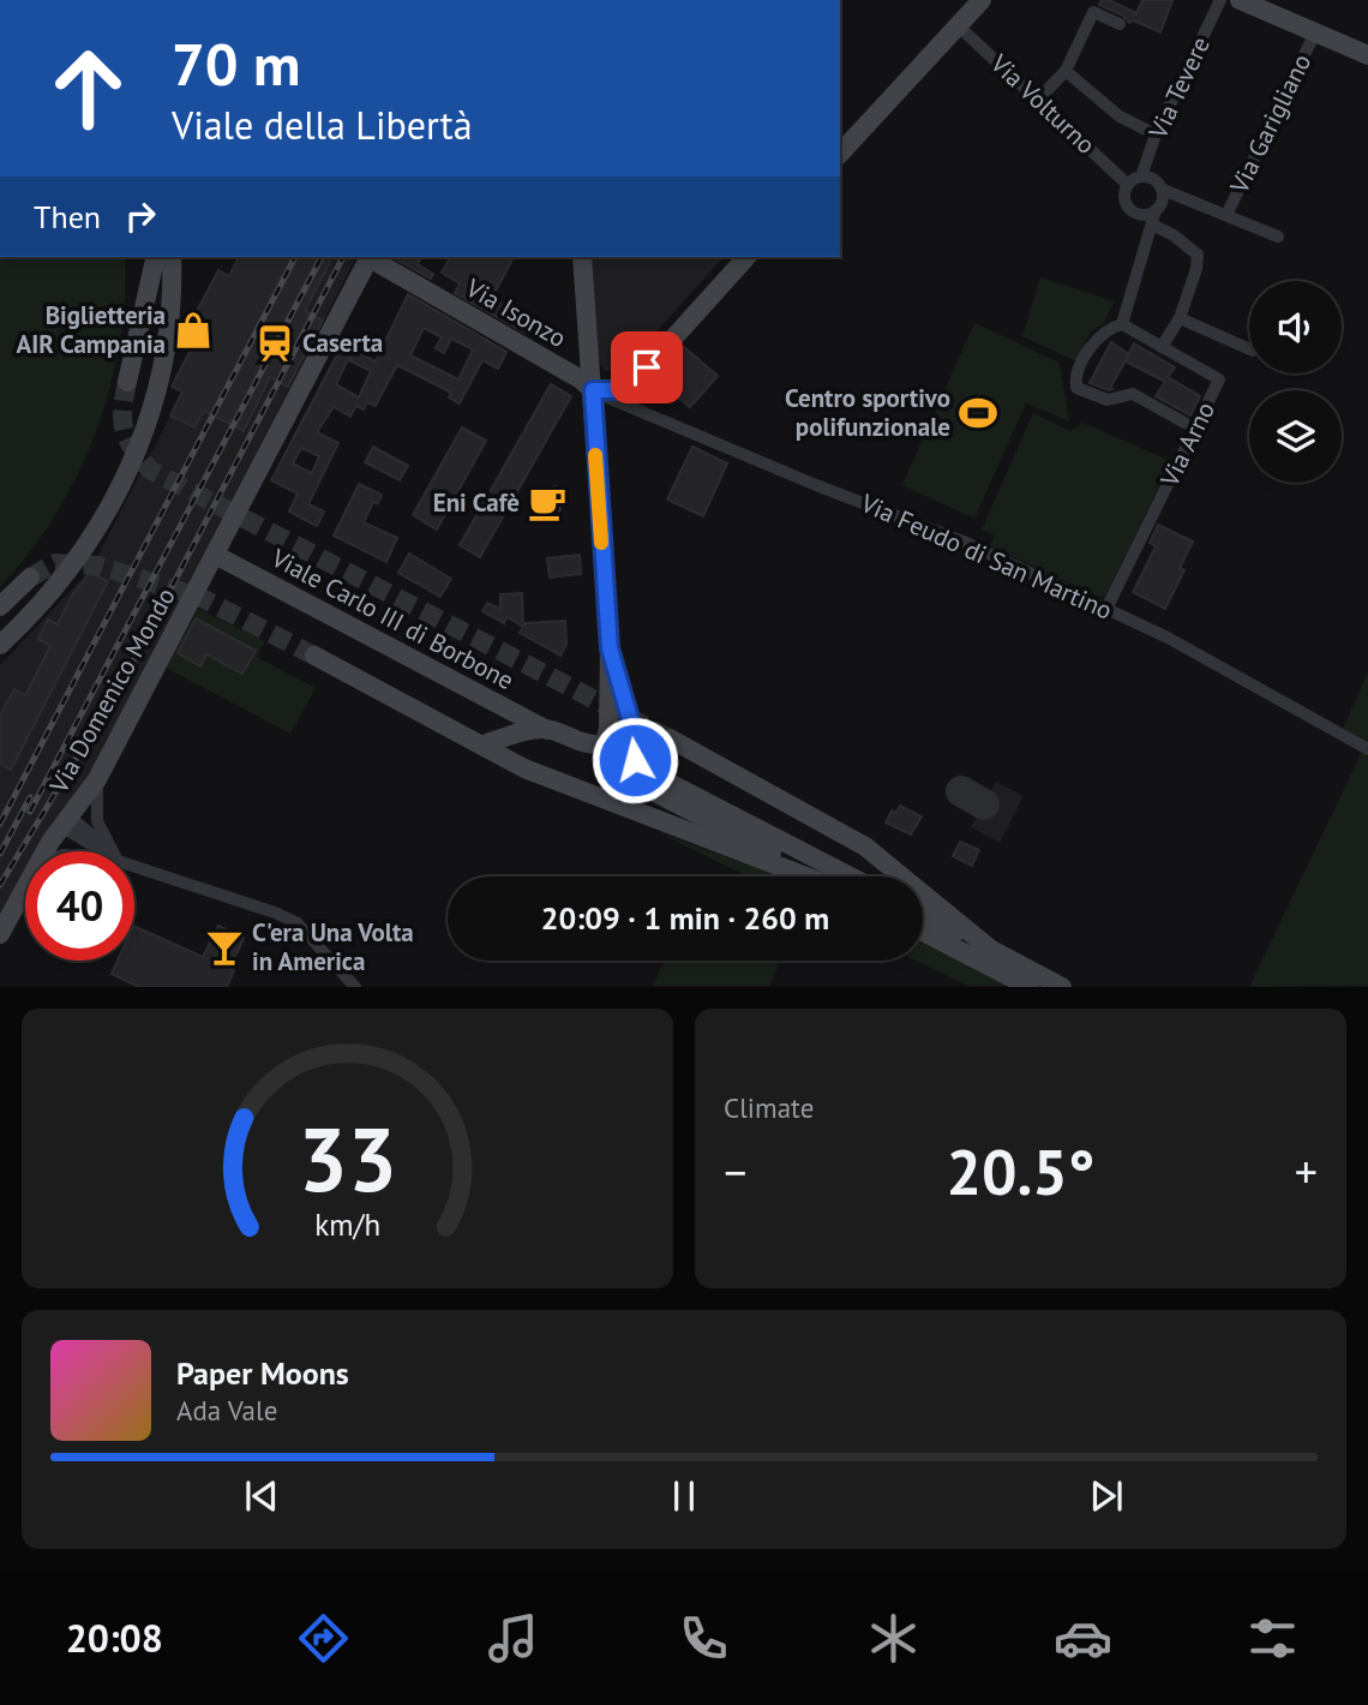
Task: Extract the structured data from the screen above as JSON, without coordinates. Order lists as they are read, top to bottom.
{
  "streets": {
    "street": [
      "Via Tevere",
      "Via Volturno",
      "Via Garigliano",
      "Via Isonzo",
      "Via Arno",
      "Via Feudo di San Martino",
      "Viale Carlo III di Borbone",
      "Via Domenico Mondo"
    ]
  },
  "crossings": [
    ["Via Tevere", "Via Volturno"],
    ["Via Isonzo", "Via Feudo di San Martino"],
    ["Via Arno", "Via Feudo di San Martino"],
    ["Viale Carlo III di Borbone", "Via Domenico Mondo"]
  ],
  "places": {
    "shop": ["Biglietteria AIR Campania"],
    "station": ["Caserta"],
    "sports": ["Centro sportivo polifunzionale"],
    "cafe": ["Eni Cafè"],
    "bar": ["C'era Una Volta in America"]
  },
  "page": {
    "turn": ["70 m", "Viale della Libertà"],
    "then": "Then",
    "limit": "40",
    "trip": "20:09 · 1 min · 260 m",
    "tile": "Climate",
    "heat": ["−", "20.5°", "+"],
    "song": ["Paper Moons", "Ada Vale"],
    "tabs": "20:08",
    "gauge": ["33", "km/h"]
  }
}
